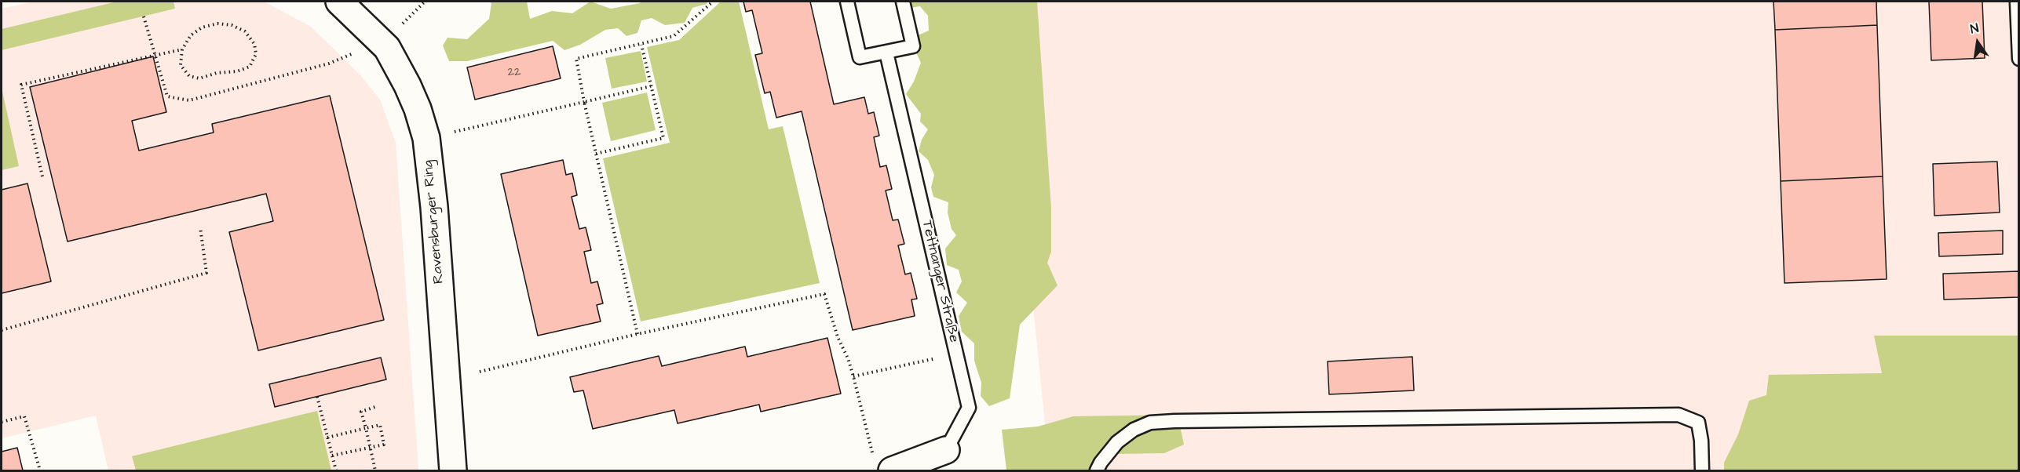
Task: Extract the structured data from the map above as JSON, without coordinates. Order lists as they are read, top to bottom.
{
  "streets": {
    "street": ["Ravensburger Ring", "Tettnanger Straße"]
  },
  "house_numbers": ["22"],
  "north": "top"
}
